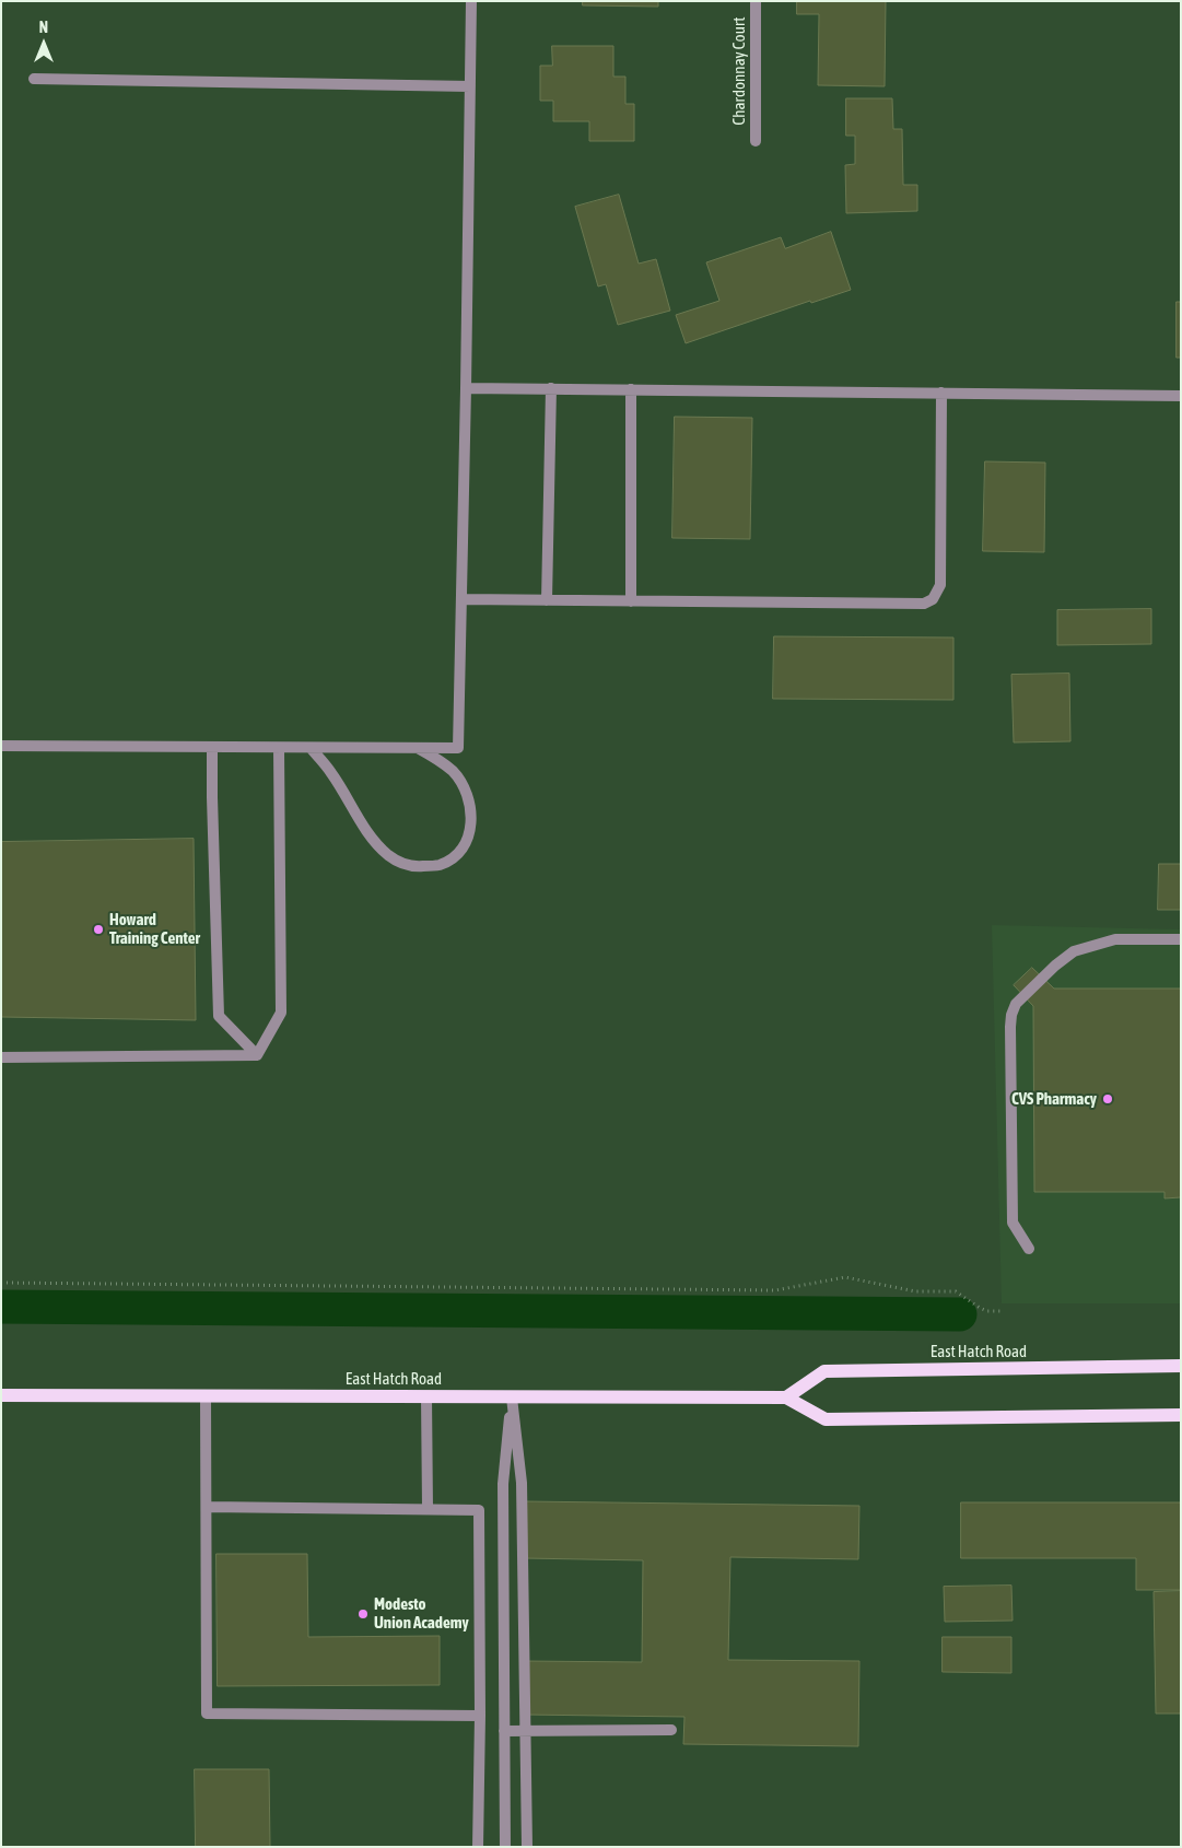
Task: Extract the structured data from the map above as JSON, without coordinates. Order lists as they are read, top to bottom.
{
  "streets": {
    "main road": ["East Hatch Road"],
    "street": ["Chardonnay Court"]
  },
  "places": ["Howard Training Center", "CVS Pharmacy", "Modesto Union Academy"],
  "north": "top"
}
